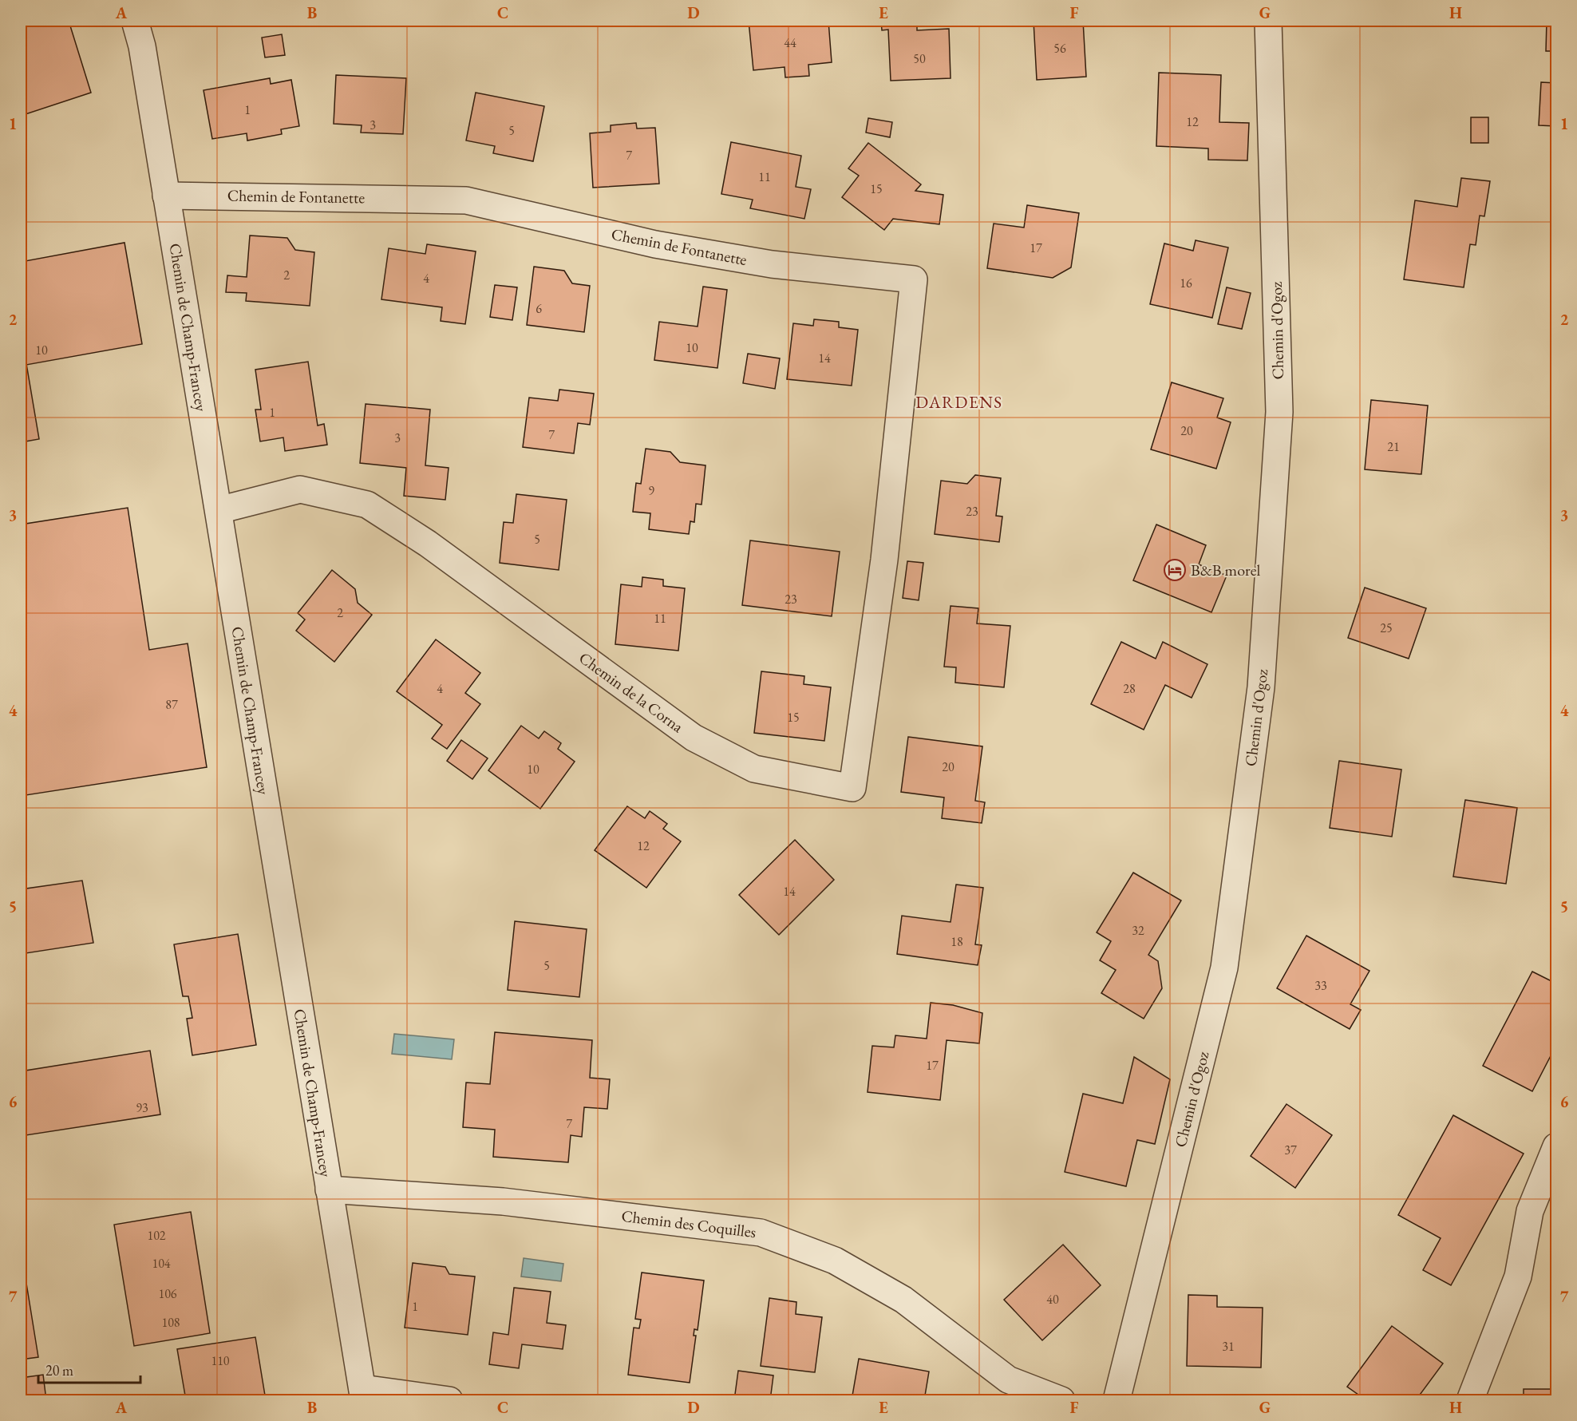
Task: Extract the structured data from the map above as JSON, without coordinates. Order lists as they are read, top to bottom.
{
  "streets": {
    "street": [
      "Chemin de Fontanette",
      "Chemin de Champ-Francey",
      "Chemin d'Ogoz",
      "Chemin de la Corna",
      "Chemin des Coquilles"
    ]
  },
  "crossings": [
    ["Chemin de Fontanette", "Chemin de Champ-Francey"],
    ["Chemin de Fontanette", "Chemin de la Corna"],
    ["Chemin de Champ-Francey", "Chemin de la Corna"],
    ["Chemin de Champ-Francey", "Chemin des Coquilles"]
  ],
  "districts": ["DARDENS"],
  "places": {
    "hotel": ["B&B morel"]
  },
  "house_numbers": [
    "44",
    "56",
    "50",
    "1",
    "12",
    "3",
    "5",
    "7",
    "11",
    "15",
    "17",
    "2",
    "4",
    "16",
    "6",
    "10",
    "10",
    "14",
    "1",
    "20",
    "7",
    "3",
    "21",
    "9",
    "23",
    "5",
    "23",
    "2",
    "11",
    "25",
    "4",
    "28",
    "87",
    "15",
    "20",
    "10",
    "12",
    "14",
    "32",
    "18",
    "5",
    "33",
    "17",
    "93",
    "7",
    "37",
    "102",
    "104",
    "106",
    "40",
    "1",
    "108",
    "31",
    "110"
  ],
  "scale_bar": "20 m",
  "grid": {
    "columns": [
      "A",
      "B",
      "C",
      "D",
      "E",
      "F",
      "G",
      "H"
    ],
    "rows": [
      "1",
      "2",
      "3",
      "4",
      "5",
      "6",
      "7"
    ]
  }
}
